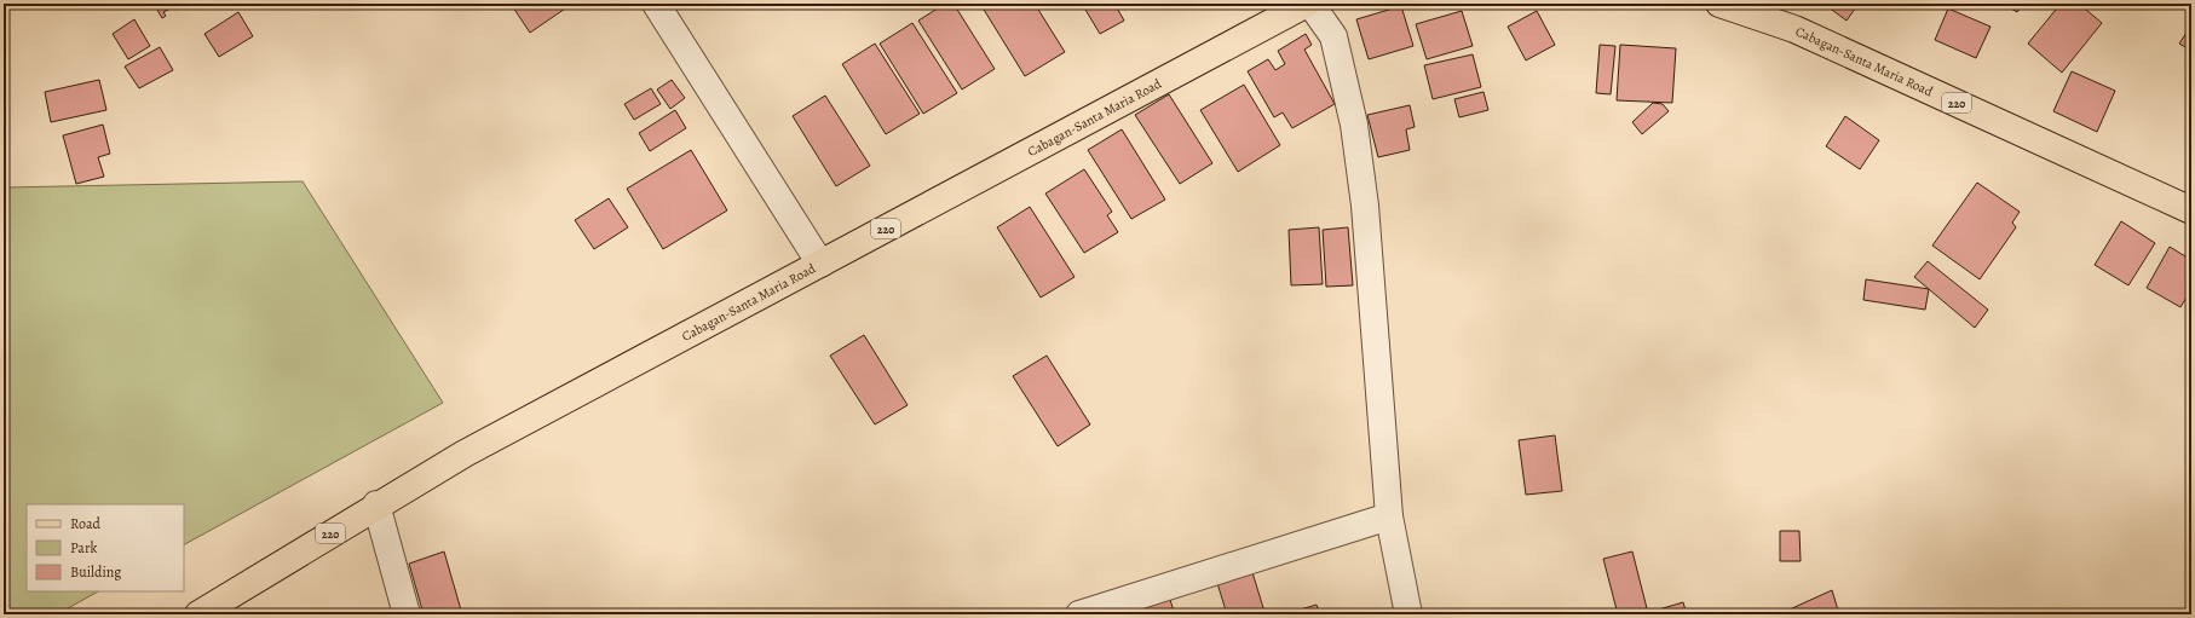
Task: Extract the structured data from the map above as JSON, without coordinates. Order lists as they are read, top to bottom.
{
  "streets": {
    "main road": ["Cabagan-Santa Maria Road", "220"]
  },
  "legend": ["Road", "Park", "Building"]
}
